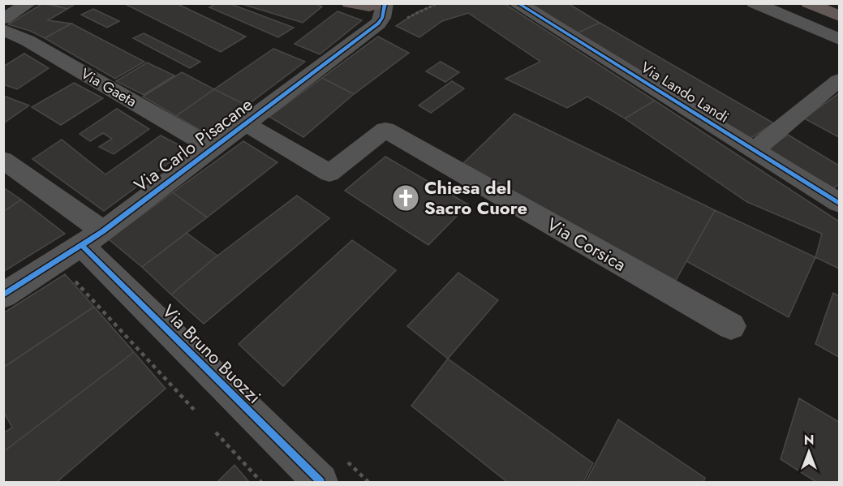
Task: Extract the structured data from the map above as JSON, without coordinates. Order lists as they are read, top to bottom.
{
  "streets": {
    "street": [
      "Via Gaeta",
      "Via Lando Landi",
      "Via Carlo Pisacane",
      "Via Corsica",
      "Via Bruno Buozzi"
    ]
  },
  "crossings": [
    ["Via Gaeta", "Via Carlo Pisacane"],
    ["Via Carlo Pisacane", "Via Corsica"],
    ["Via Carlo Pisacane", "Via Bruno Buozzi"]
  ],
  "places": {
    "church": ["Chiesa del Sacro Cuore"]
  },
  "north": "top"
}
